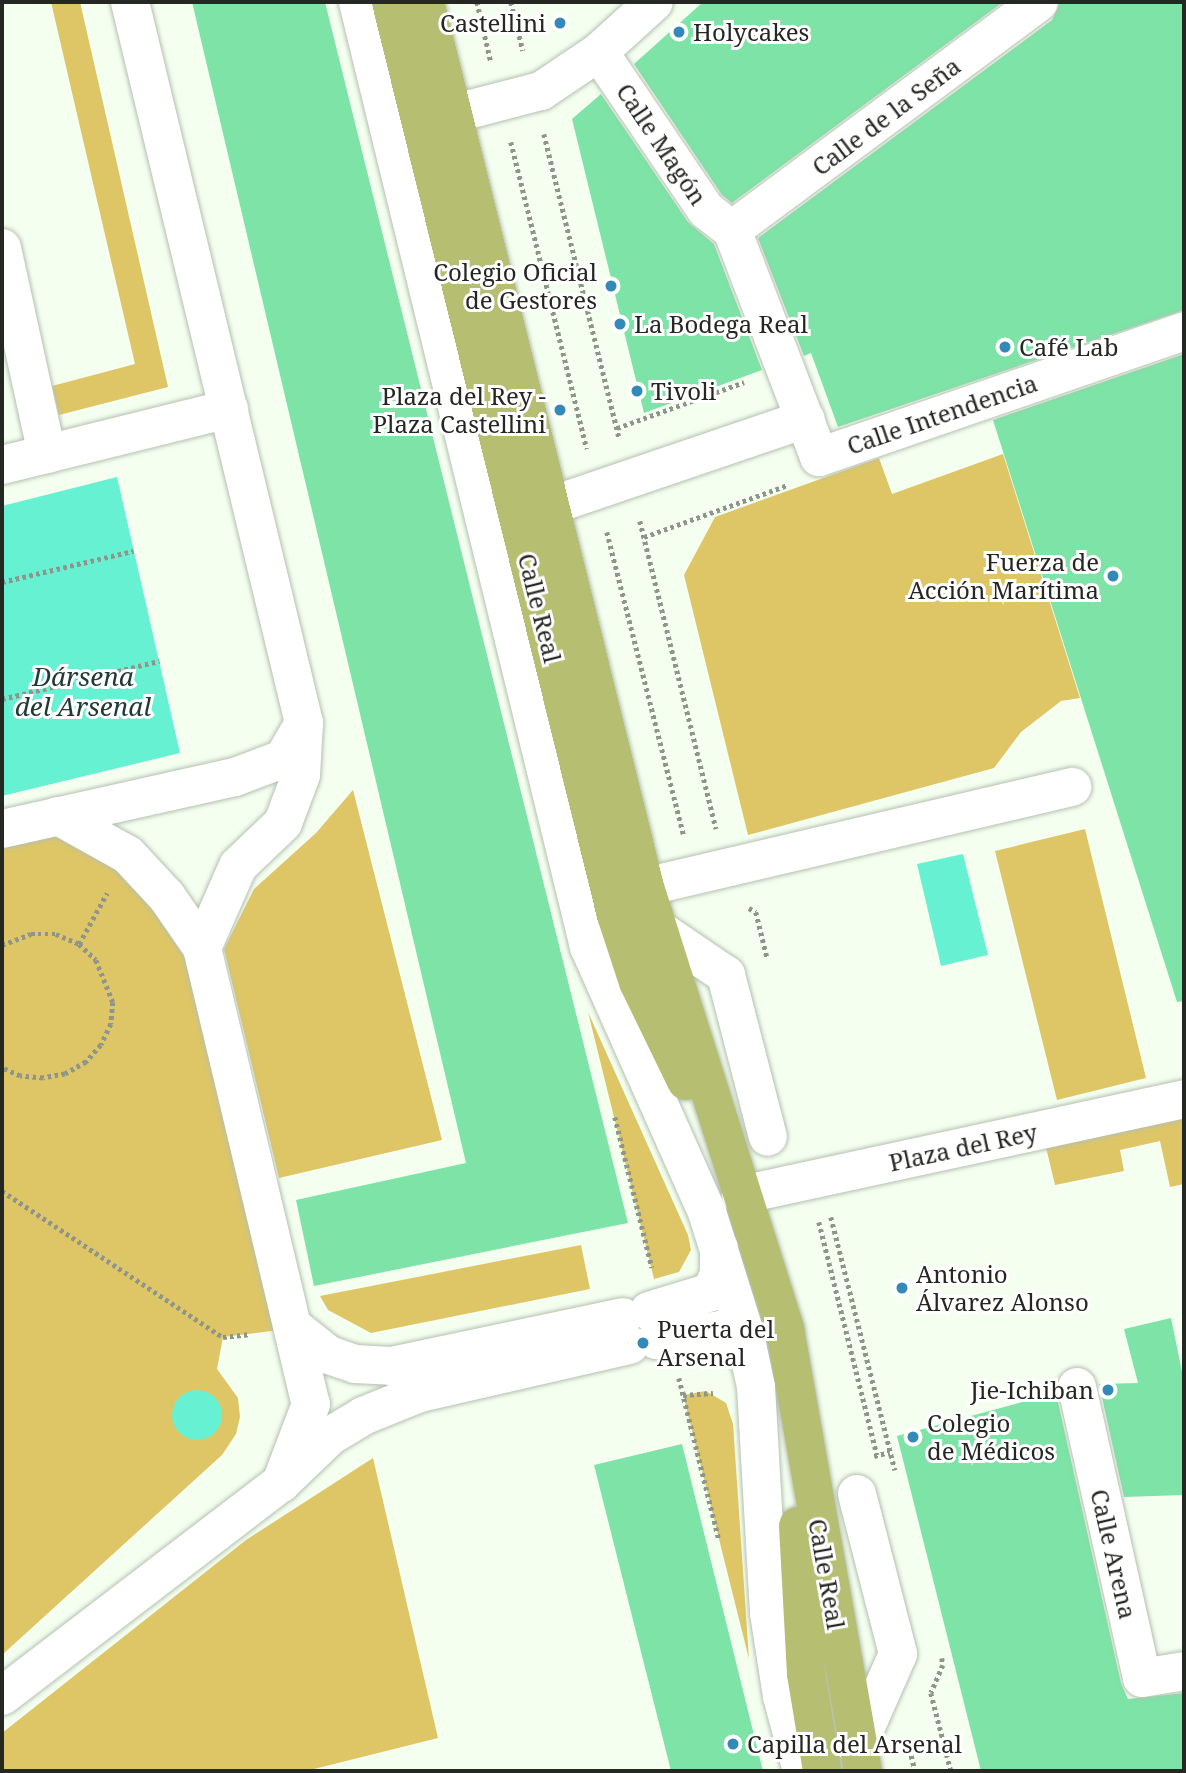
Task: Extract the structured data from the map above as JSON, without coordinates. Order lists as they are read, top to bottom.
{
  "streets": {
    "main road": ["Calle Real"],
    "street": [
      "Calle de la Seña",
      "Calle Magón",
      "Calle Intendencia",
      "Plaza del Rey",
      "Calle Arena"
    ]
  },
  "crossings": [
    ["Calle de la Seña", "Calle Magón"],
    ["Calle Real", "Plaza del Rey"]
  ],
  "water": ["Dársena del Arsenal"],
  "places": [
    "Castellini",
    "Holycakes",
    "Colegio Oficial de Gestores",
    "La Bodega Real",
    "Café Lab",
    "Tivoli",
    "Plaza del Rey - Plaza Castellini",
    "Fuerza de Acción Marítima",
    "Antonio Álvarez Alonso",
    "Puerta del Arsenal",
    "Jie-Ichiban",
    "Colegio de Médicos",
    "Capilla del Arsenal"
  ]
}
